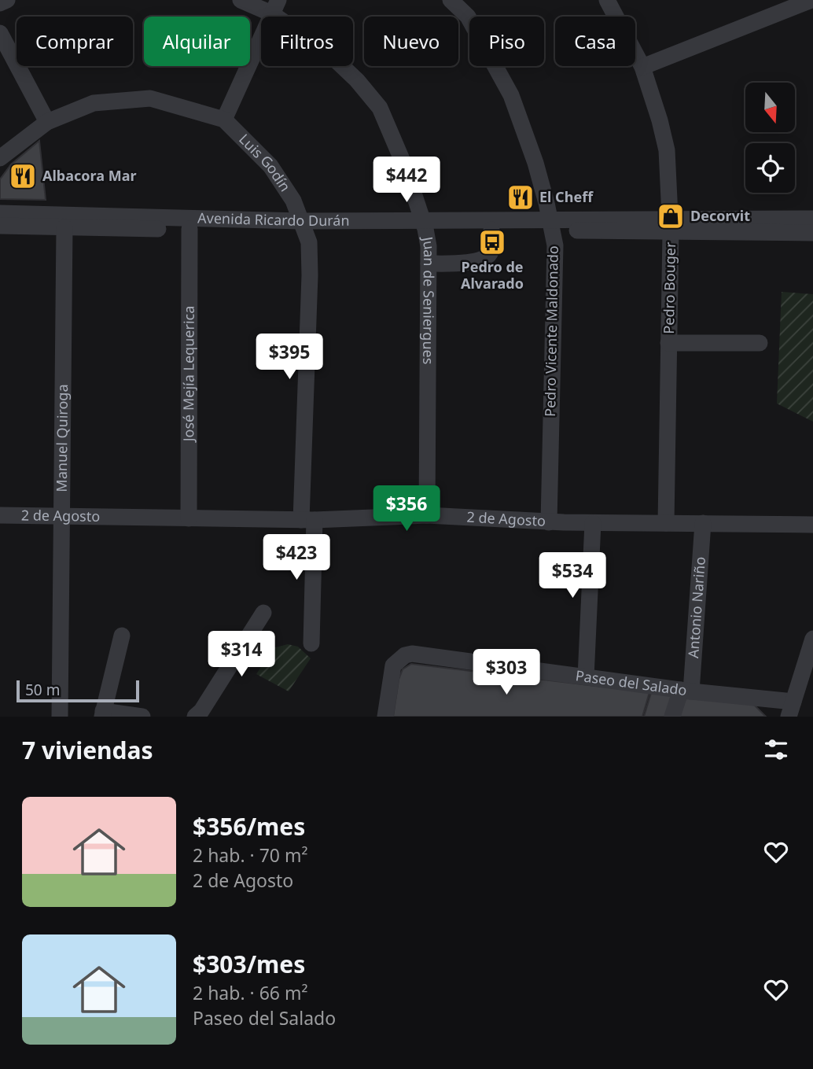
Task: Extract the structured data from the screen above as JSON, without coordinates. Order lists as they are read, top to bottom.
{
  "streets": {
    "street": [
      "Luis Godín",
      "Avenida Ricardo Durán",
      "Pedro Bouger",
      "Juan de Seniergues",
      "Pedro Vicente Maldonado",
      "José Mejía Lequerica",
      "Manuel Quiroga",
      "2 de Agosto",
      "Antonio Nariño",
      "Paseo del Salado"
    ]
  },
  "crossings": [
    ["Luis Godín", "Avenida Ricardo Durán"],
    ["Luis Godín", "2 de Agosto"],
    ["Avenida Ricardo Durán", "Pedro Bouger"],
    ["Avenida Ricardo Durán", "Juan de Seniergues"],
    ["Avenida Ricardo Durán", "Pedro Vicente Maldonado"],
    ["Avenida Ricardo Durán", "José Mejía Lequerica"],
    ["Avenida Ricardo Durán", "Manuel Quiroga"],
    ["Pedro Bouger", "2 de Agosto"],
    ["Juan de Seniergues", "2 de Agosto"],
    ["Pedro Vicente Maldonado", "2 de Agosto"],
    ["José Mejía Lequerica", "2 de Agosto"],
    ["Manuel Quiroga", "2 de Agosto"],
    ["2 de Agosto", "Antonio Nariño"],
    ["Antonio Nariño", "Paseo del Salado"]
  ],
  "places": {
    "restaurant": ["Albacora Mar", "El Cheff"],
    "shop": ["Decorvit"],
    "bus stop": ["Pedro de Alvarado"]
  },
  "scale_bar": "50 m",
  "north": "bottom",
  "page": {
    "chip": [
      "Comprar",
      "Alquilar",
      "Filtros",
      "Nuevo",
      "Piso",
      "Casa"
    ],
    "price": [
      "$442",
      "$395",
      "$356",
      "$423",
      "$534",
      "$314",
      "$303"
    ],
    "scale": "50 m",
    "heading": "7 viviendas",
    "list": [
      {
        "name": "$356/mes",
        "note": "2 hab. · 70 m² · 2 de Agosto"
      },
      {
        "name": "$303/mes",
        "note": "2 hab. · 66 m² · Paseo del Salado"
      }
    ]
  }
}
